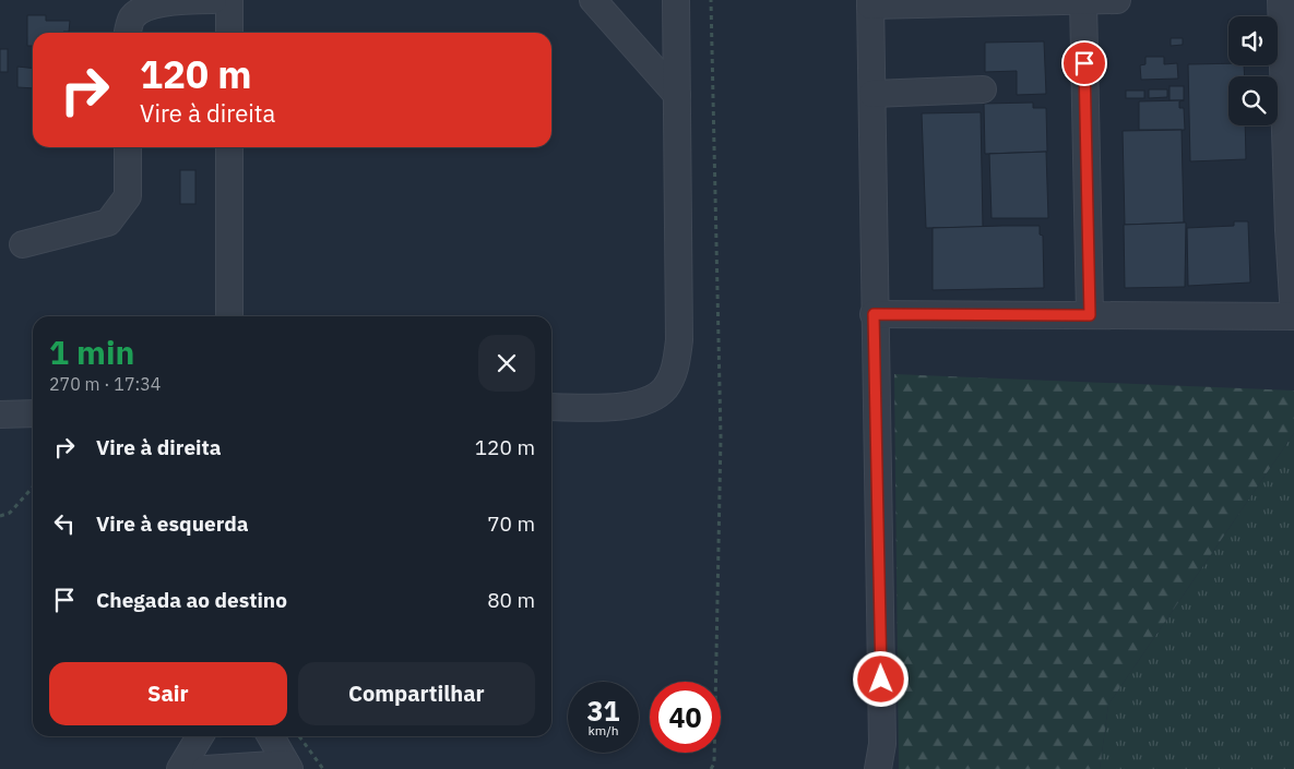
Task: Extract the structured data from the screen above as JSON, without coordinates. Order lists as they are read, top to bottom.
{
  "page": {
    "turn": ["120 m", "Vire à direita"],
    "heading": ["1 min", "270 m · 17:34"],
    "list": [
      {
        "name": "Vire à direita",
        "value": "120 m"
      },
      {
        "name": "Vire à esquerda",
        "value": "70 m"
      },
      {
        "name": "Chegada ao destino",
        "value": "80 m"
      }
    ],
    "buttons": ["Sair", "Compartilhar"],
    "speed": "31 km/h",
    "limit": "40"
  }
}
